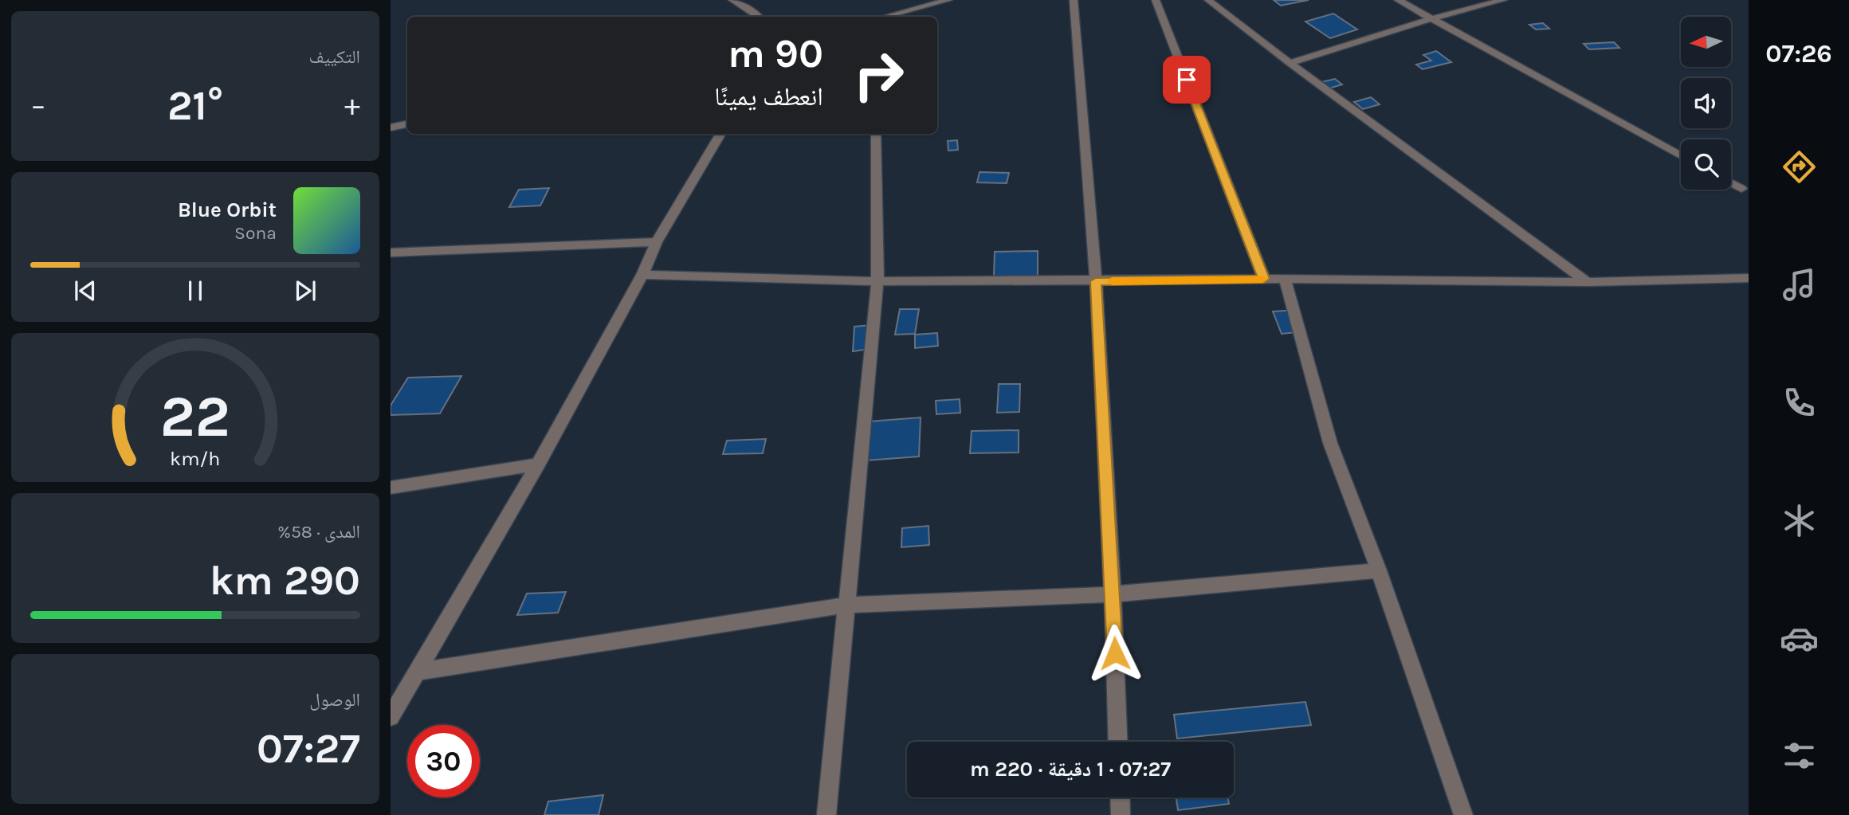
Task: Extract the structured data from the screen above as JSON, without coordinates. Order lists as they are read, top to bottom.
{
  "north": "left",
  "page": {
    "tabs": "07:26",
    "tile": [
      "التكييف",
      ["المدى · 58%", "290 km"],
      ["الوصول", "07:27"]
    ],
    "turn": ["90 m", "انعطف يمينًا"],
    "heat": ["−", "21°", "+"],
    "song": ["Blue Orbit", "Sona"],
    "limit": "30",
    "trip": "07:27 · 1 دقيقة · 220 m",
    "gauge": ["22", "km/h"]
  }
}
